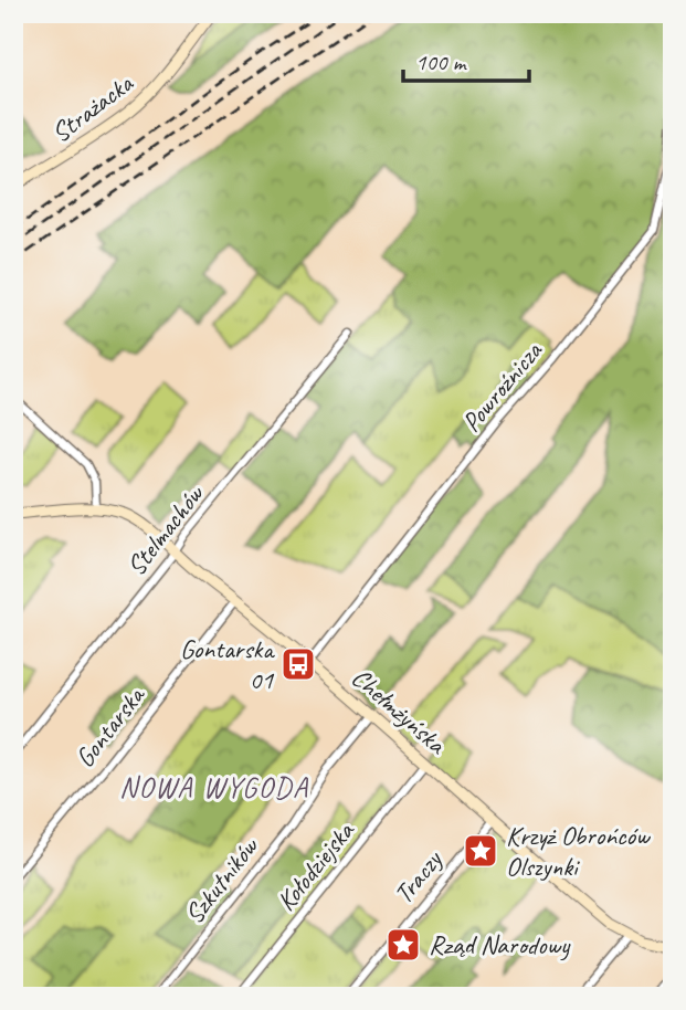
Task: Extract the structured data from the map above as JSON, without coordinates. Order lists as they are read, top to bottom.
{
  "streets": {
    "street": [
      "Strażacka",
      "Powroźnicza",
      "Stelmachów",
      "Chełmżyńska",
      "Gontarska",
      "Kołodziejska",
      "Traczy",
      "Szkutników"
    ]
  },
  "crossings": [
    ["Powroźnicza", "Chełmżyńska"],
    ["Stelmachów", "Chełmżyńska"],
    ["Chełmżyńska", "Gontarska"],
    ["Chełmżyńska", "Kołodziejska"],
    ["Chełmżyńska", "Traczy"],
    ["Chełmżyńska", "Szkutników"]
  ],
  "districts": ["NOWA WYGODA"],
  "places": {
    "bus stop": ["Gontarska 01"],
    "place": ["Krzyż Obrońców Olszynki", "Rząd Narodowy"]
  },
  "scale_bar": "100 m"
}
